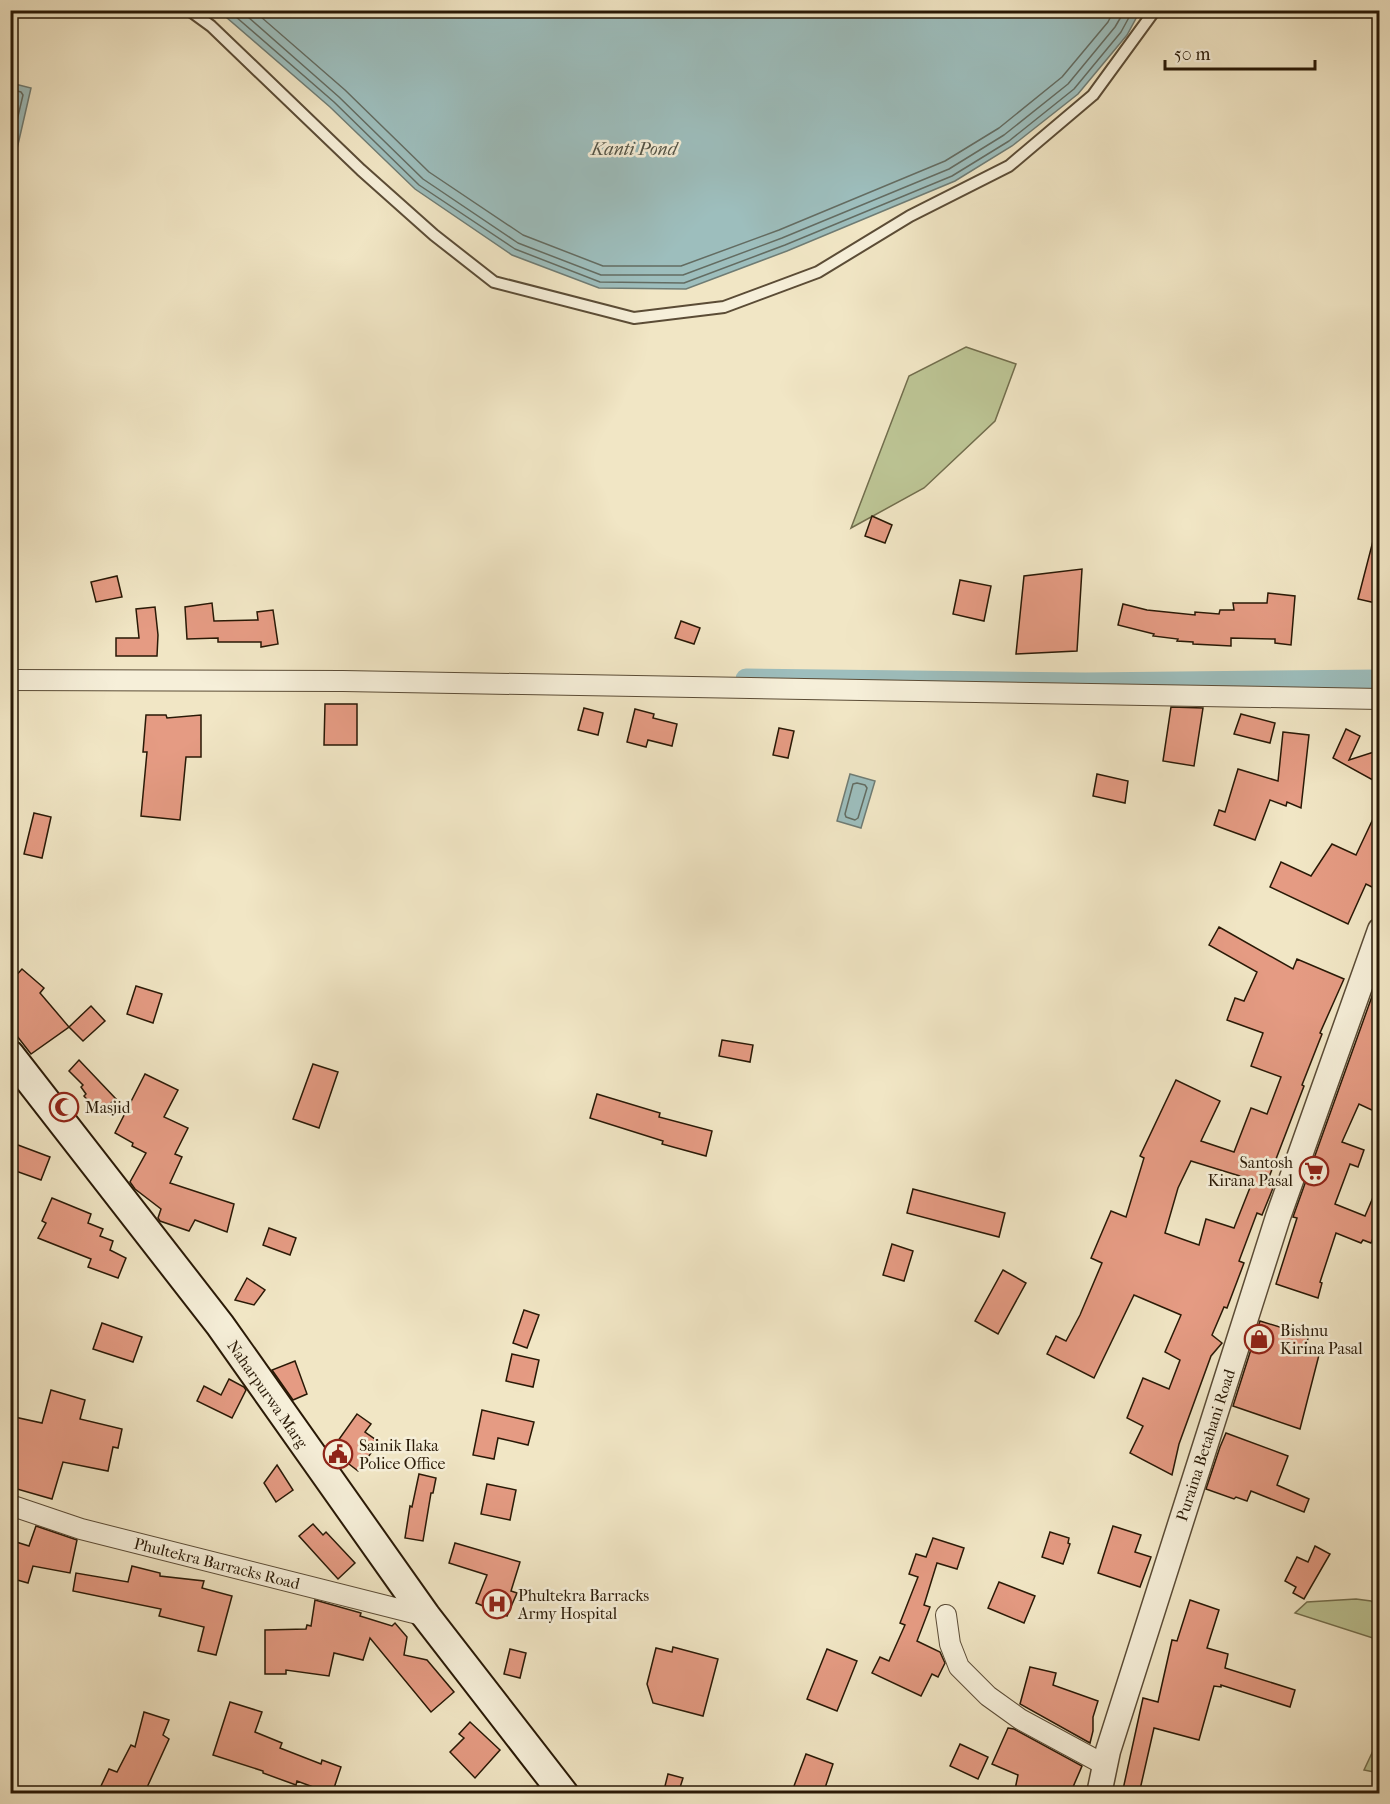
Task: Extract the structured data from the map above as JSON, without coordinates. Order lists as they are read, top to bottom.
{
  "streets": {
    "main road": ["Naharpurwa Marg"],
    "street": ["Puraina Betahani Road", "Phultekra Barracks Road"]
  },
  "crossings": [
    ["Naharpurwa Marg", "Phultekra Barracks Road"]
  ],
  "water": ["Kanti Pond"],
  "places": {
    "mosque": ["Masjid"],
    "supermarket": ["Santosh Kirana Pasal"],
    "shop": ["Bishnu Kirina Pasal"],
    "public building": ["Sainik Ilaka Police Office"],
    "hospital": ["Phultekra Barracks Army Hospital"]
  },
  "scale_bar": "50 m"
}
